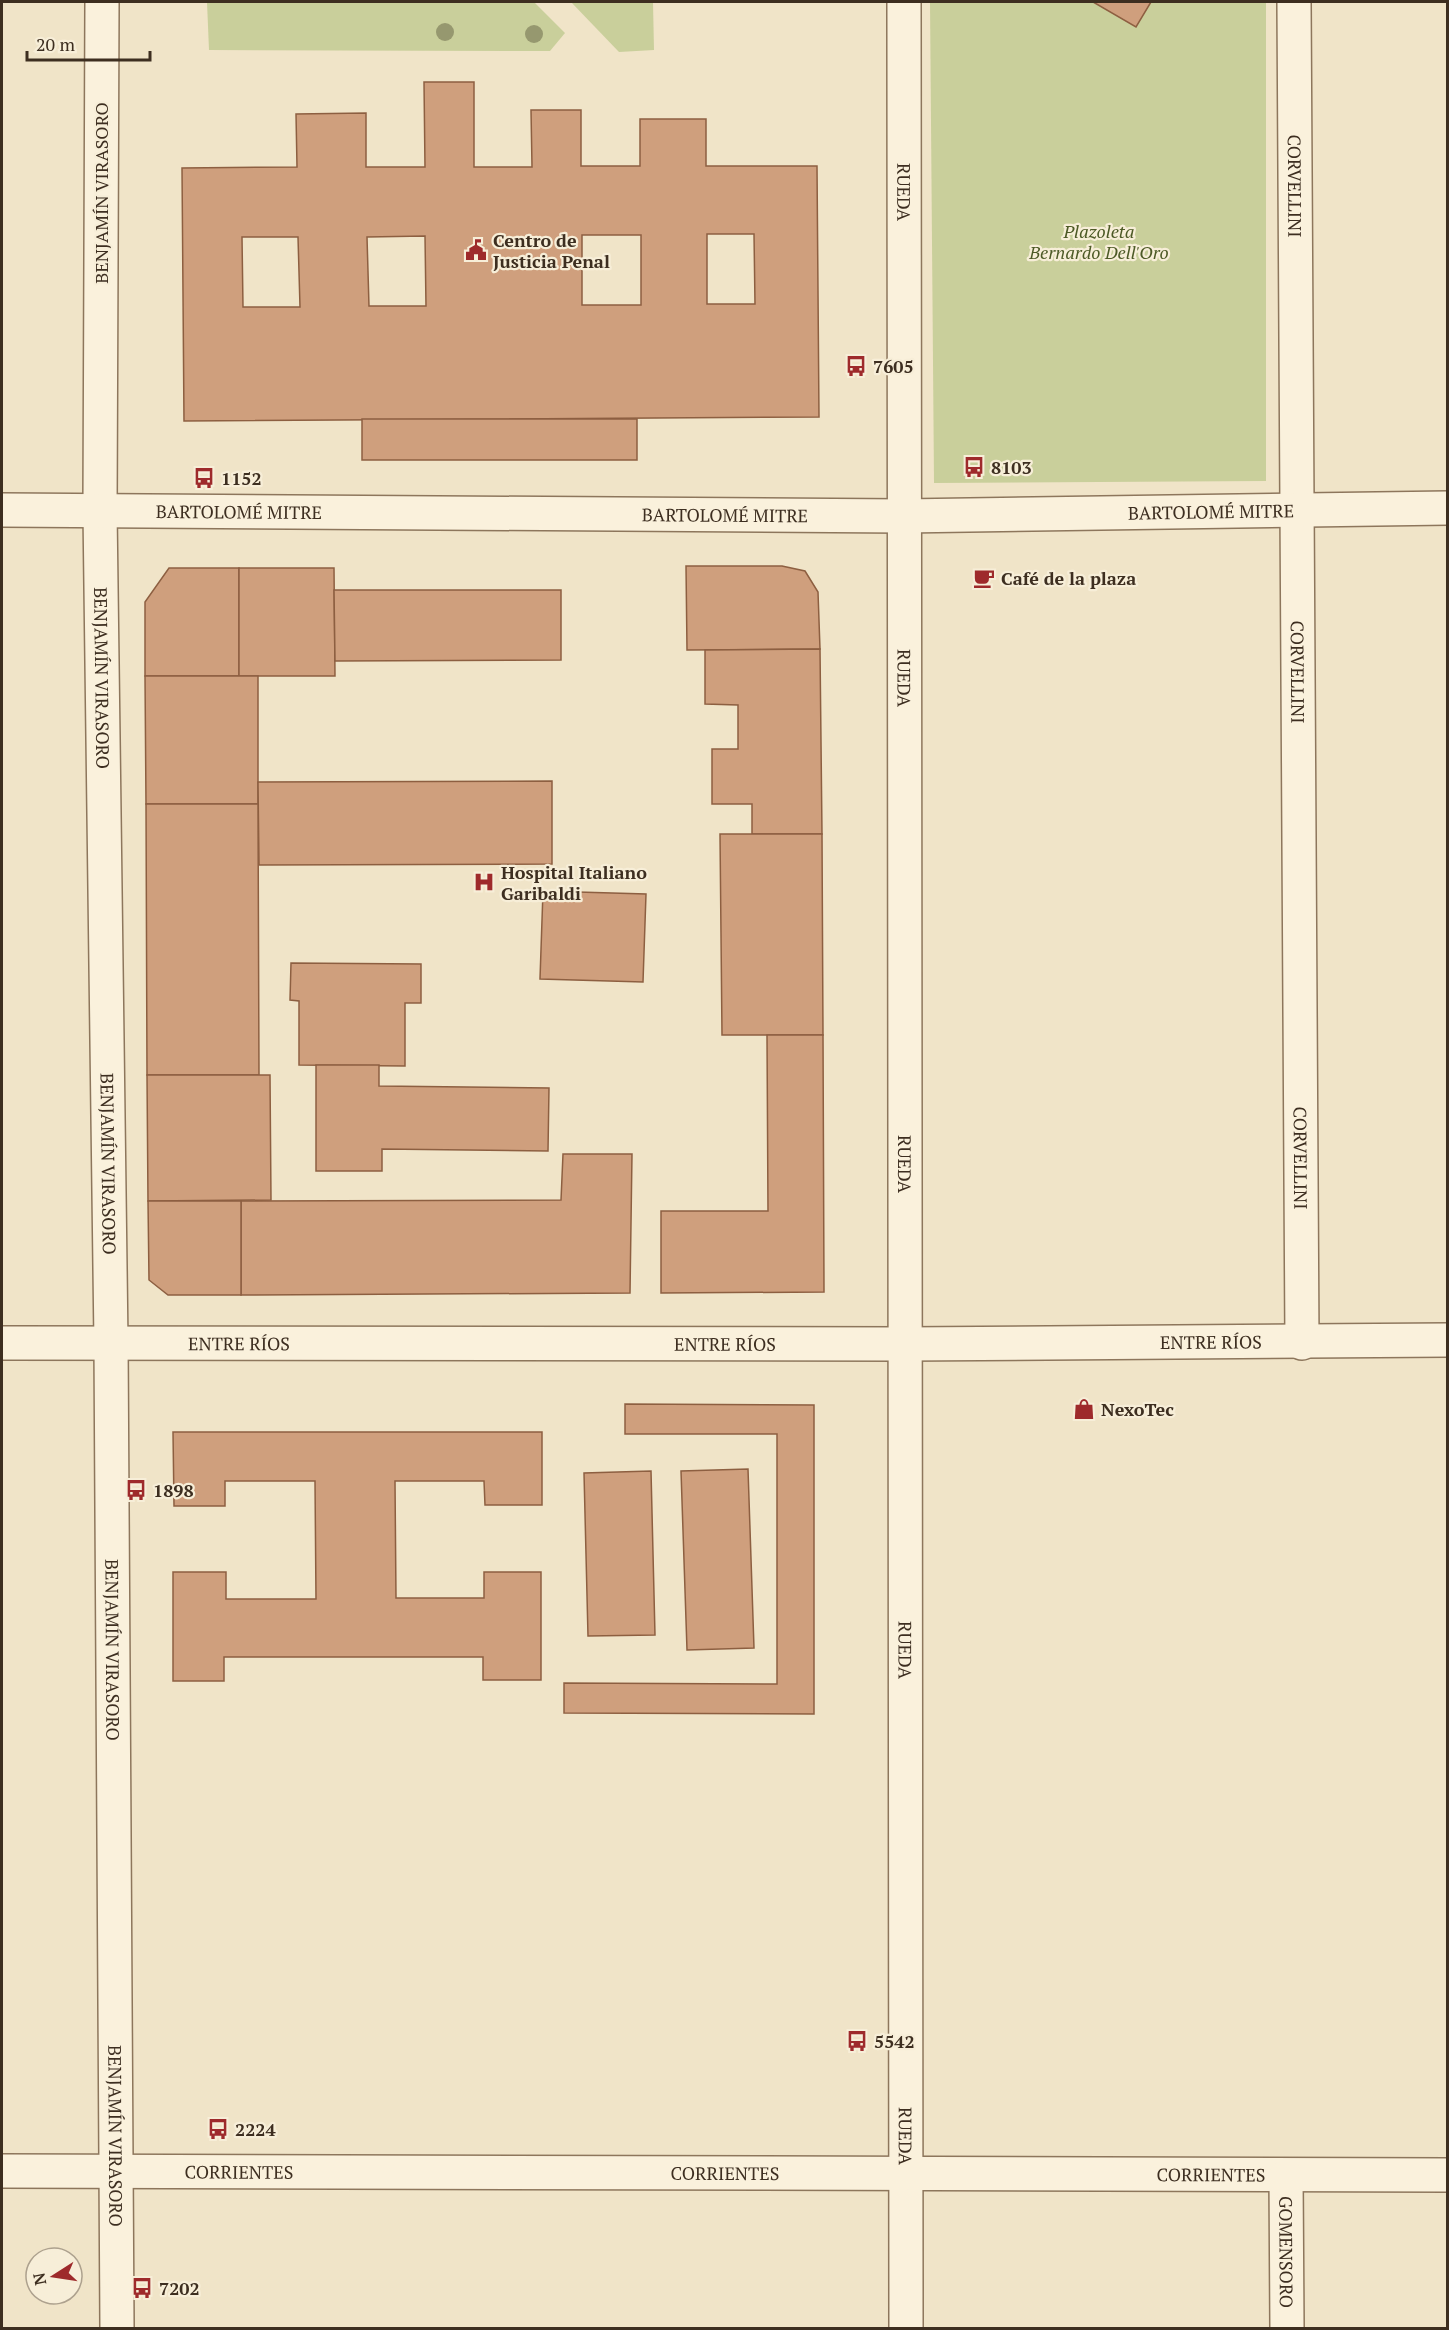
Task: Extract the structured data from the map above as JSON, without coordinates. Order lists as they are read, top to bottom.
{
  "streets": {
    "street": [
      "CORVELLINI",
      "BENJAMÍN VIRASORO",
      "RUEDA",
      "BARTOLOMÉ MITRE",
      "ENTRE RÍOS",
      "CORRIENTES",
      "GOMENSORO"
    ]
  },
  "crossings": [
    ["CORVELLINI", "BARTOLOMÉ MITRE"],
    ["CORVELLINI", "ENTRE RÍOS"],
    ["BENJAMÍN VIRASORO", "BARTOLOMÉ MITRE"],
    ["BENJAMÍN VIRASORO", "ENTRE RÍOS"],
    ["BENJAMÍN VIRASORO", "CORRIENTES"],
    ["RUEDA", "BARTOLOMÉ MITRE"],
    ["RUEDA", "ENTRE RÍOS"],
    ["RUEDA", "CORRIENTES"],
    ["CORRIENTES", "GOMENSORO"]
  ],
  "parks": ["Plazoleta Bernardo Dell'Oro"],
  "places": {
    "public building": ["Centro de Justicia Penal"],
    "bus stop": [
      "7605",
      "8103",
      "1152",
      "1898",
      "5542",
      "2224",
      "7202"
    ],
    "cafe": ["Café de la plaza"],
    "hospital": ["Hospital Italiano Garibaldi"],
    "shop": ["NexoTec"]
  },
  "scale_bar": "20 m",
  "north": "left"
}
